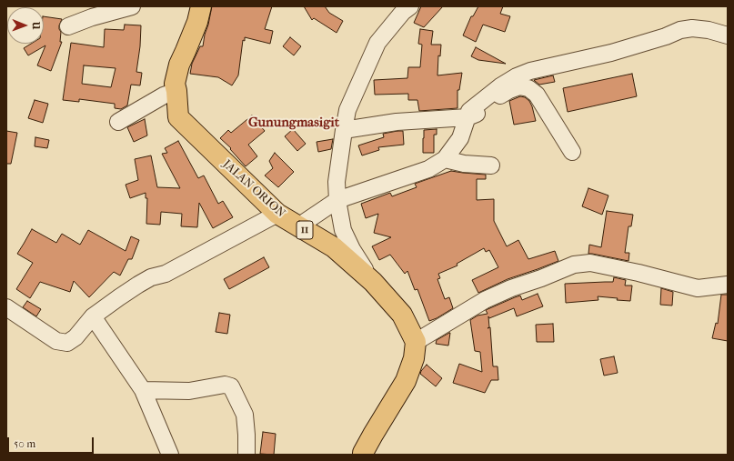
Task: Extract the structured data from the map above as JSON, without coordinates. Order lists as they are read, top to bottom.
{
  "streets": {
    "highway": ["JALAN ORION", "11"]
  },
  "districts": ["Gunungmasigit"],
  "scale_bar": "50 m",
  "north": "right"
}
